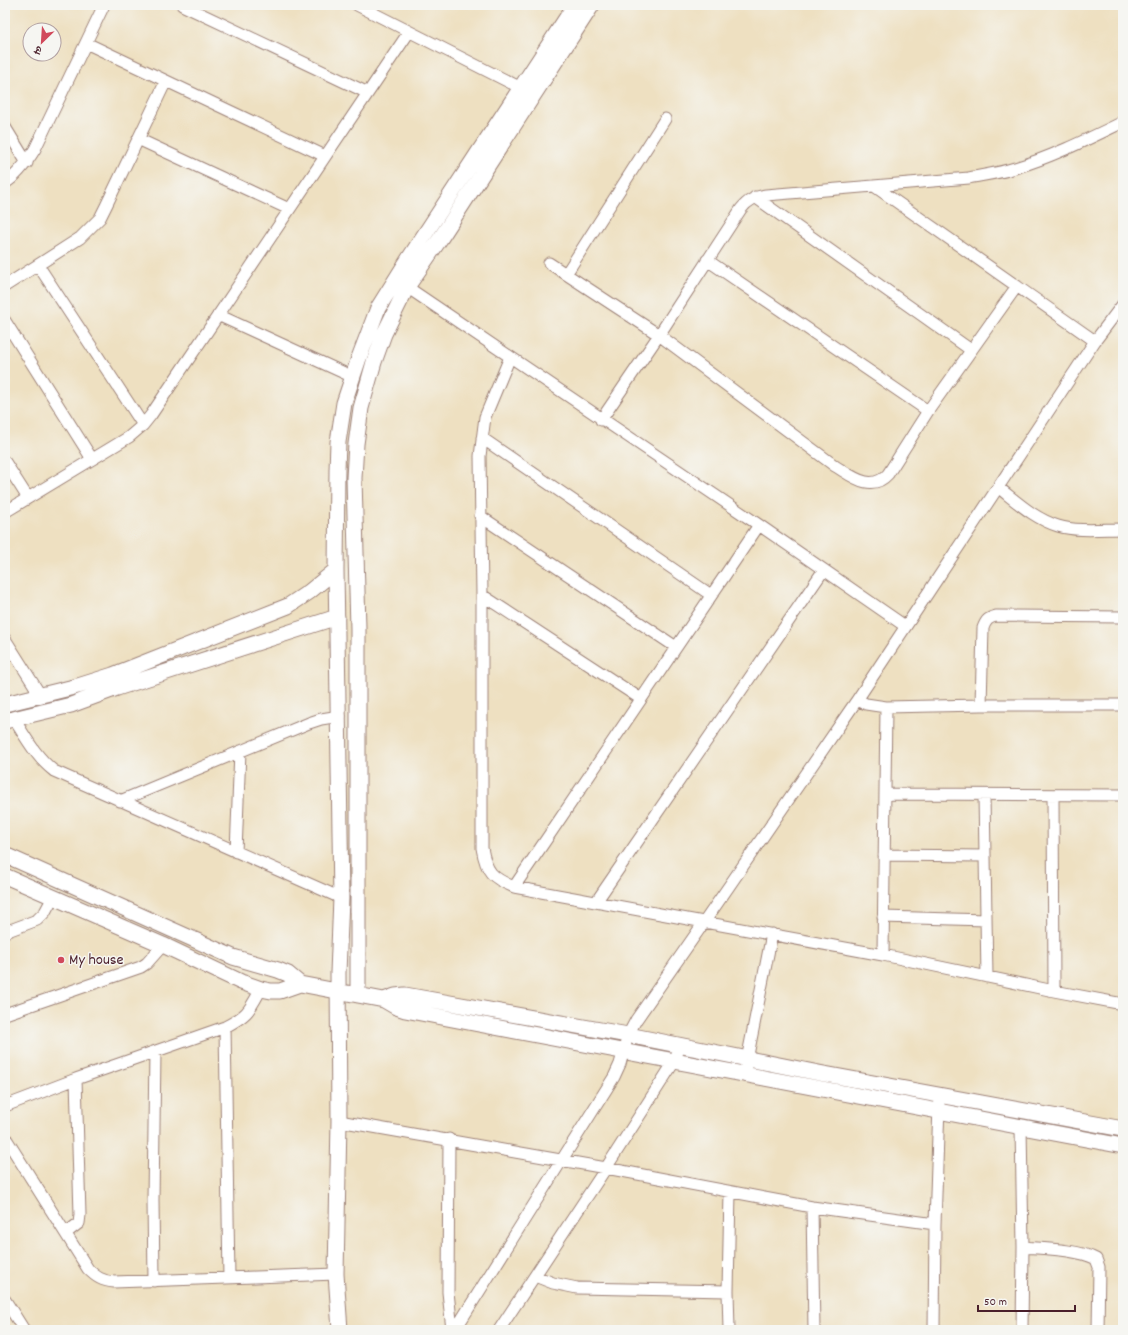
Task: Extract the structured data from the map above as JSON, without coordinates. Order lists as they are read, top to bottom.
{
  "places": ["My house"],
  "scale_bar": "50 m",
  "north": "bottom left"
}
